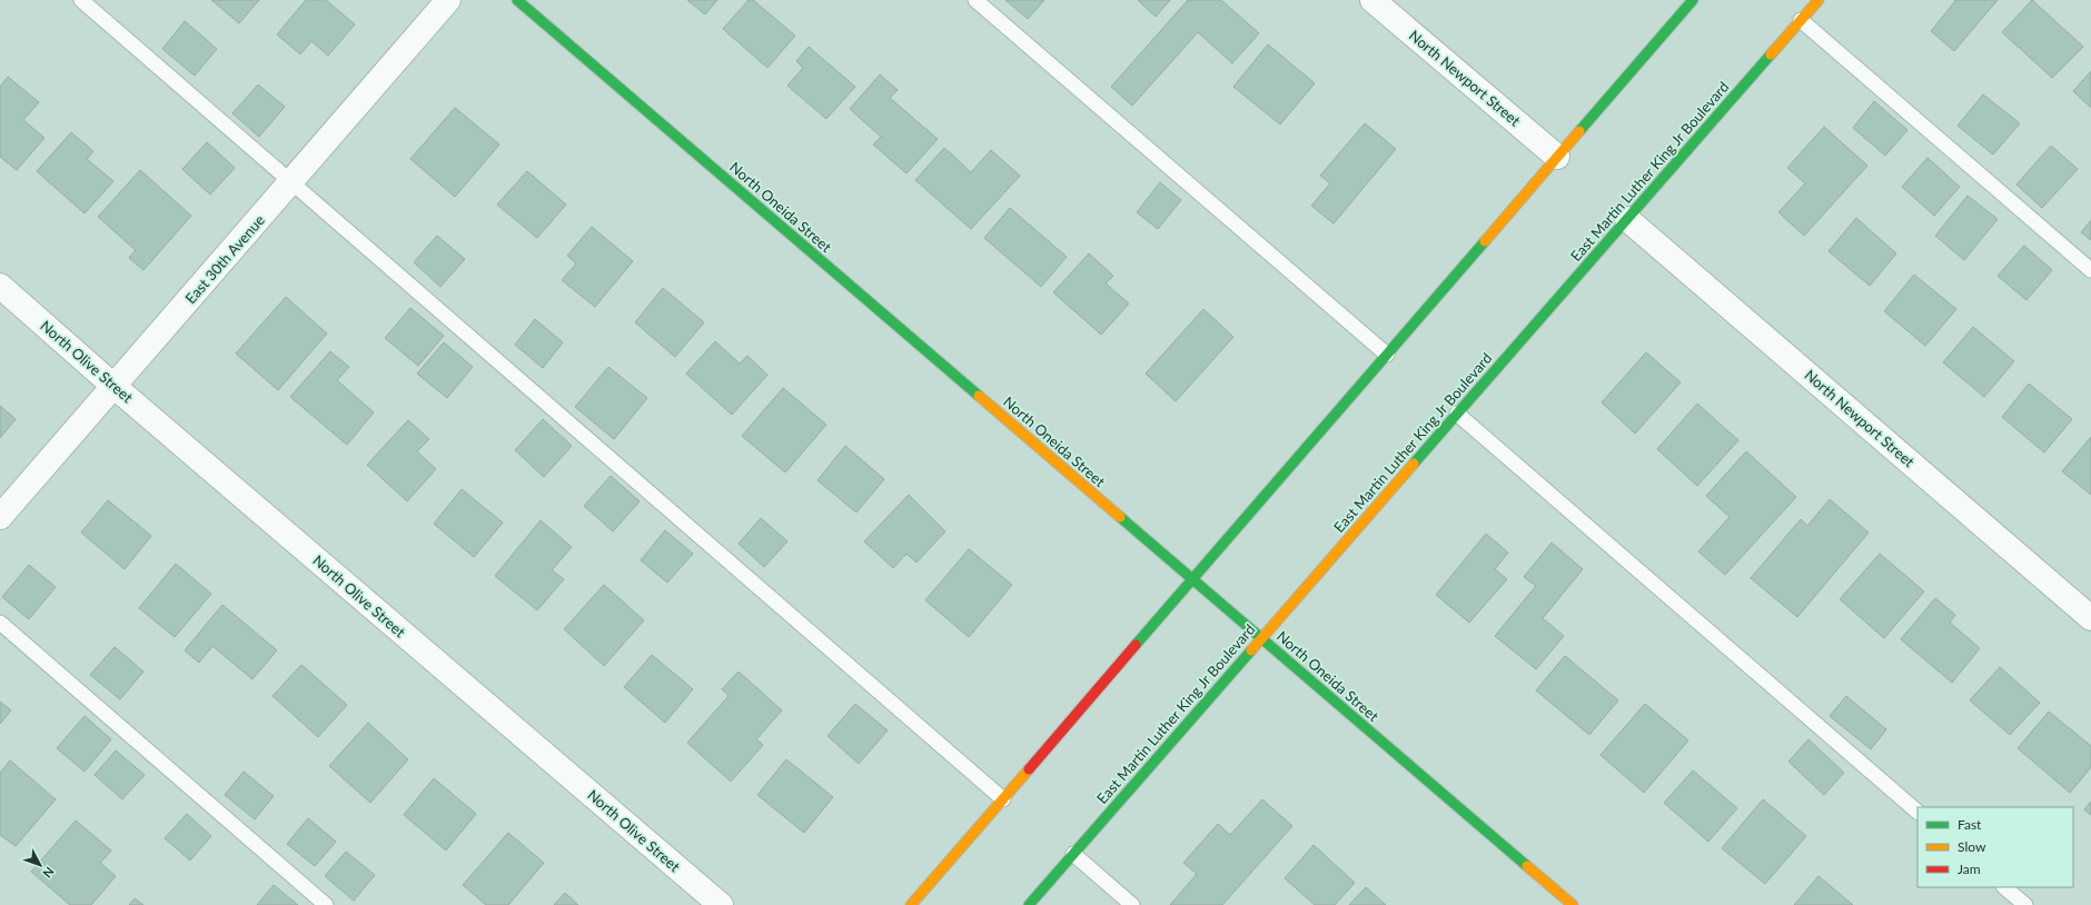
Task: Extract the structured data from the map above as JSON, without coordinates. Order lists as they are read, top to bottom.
{
  "streets": {
    "main road": ["East Martin Luther King Jr Boulevard", "North Oneida Street"],
    "street": ["North Newport Street", "East 30th Avenue", "North Olive Street"]
  },
  "crossings": [
    ["North Newport Street", "East Martin Luther King Jr Boulevard"],
    ["East Martin Luther King Jr Boulevard", "North Oneida Street"],
    ["East 30th Avenue", "North Olive Street"]
  ],
  "legend": ["Fast", "Slow", "Jam"],
  "north": "bottom right"
}
